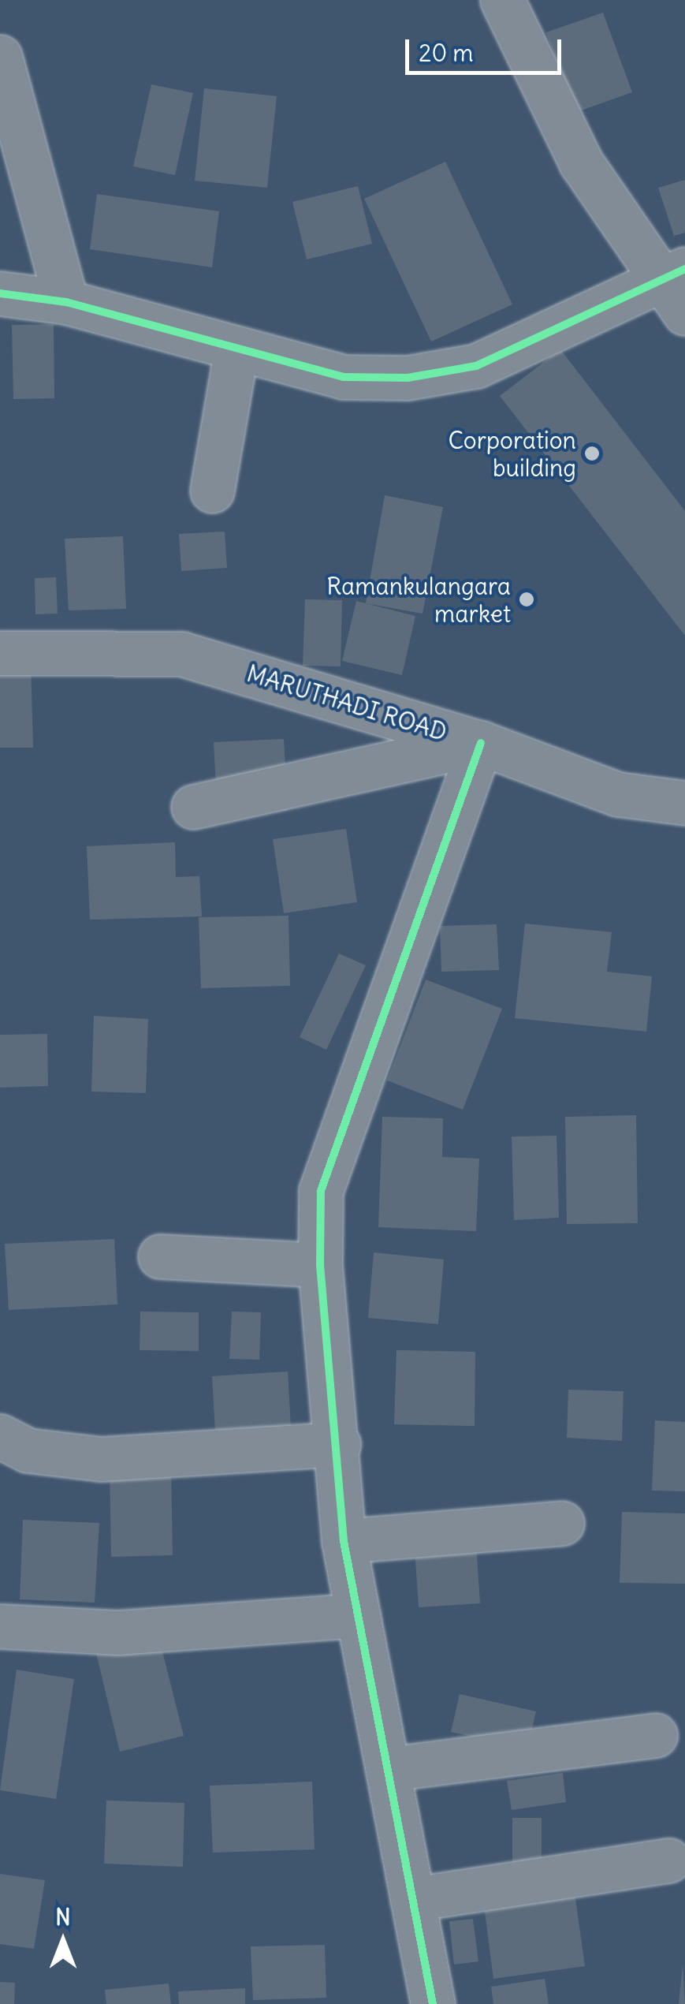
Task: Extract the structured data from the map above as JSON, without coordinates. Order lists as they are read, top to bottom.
{
  "streets": {
    "street": ["MARUTHADI ROAD"]
  },
  "places": ["Corporation building", "Ramankulangara market"],
  "scale_bar": "20 m",
  "north": "top"
}
